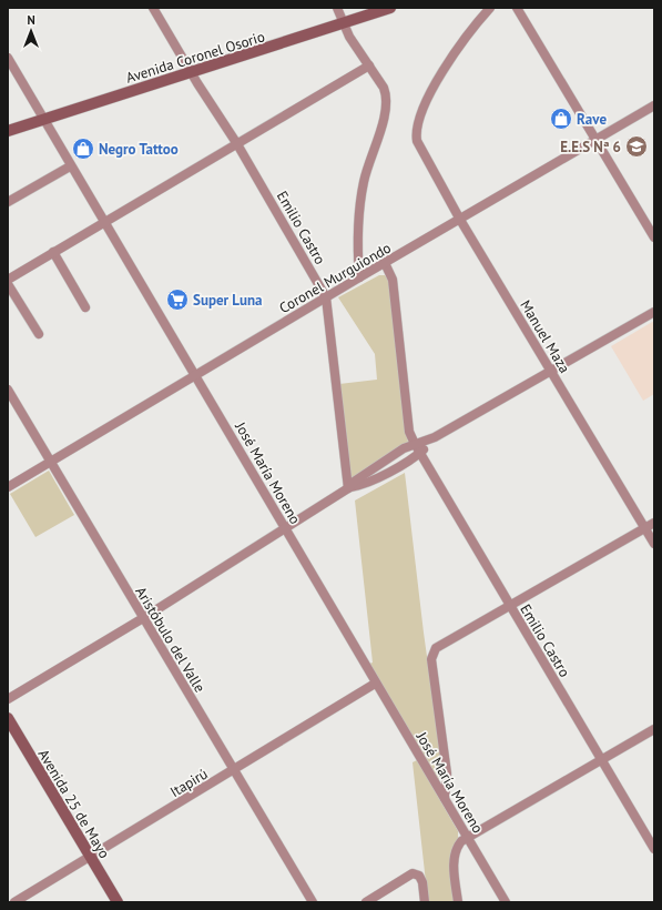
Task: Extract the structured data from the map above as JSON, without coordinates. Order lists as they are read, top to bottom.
{
  "streets": {
    "street": [
      "Avenida Coronel Osorio",
      "Emilio Castro",
      "Coronel Murguiondo",
      "Manuel Maza",
      "José María Moreno",
      "Aristóbulo del Valle",
      "Itapirú",
      "Avenida 25 de Mayo"
    ]
  },
  "crossings": [
    ["Avenida Coronel Osorio", "Emilio Castro"],
    ["Avenida Coronel Osorio", "José María Moreno"],
    ["Emilio Castro", "Coronel Murguiondo"],
    ["Coronel Murguiondo", "Manuel Maza"],
    ["Coronel Murguiondo", "José María Moreno"],
    ["Coronel Murguiondo", "Aristóbulo del Valle"],
    ["José María Moreno", "Itapirú"],
    ["Aristóbulo del Valle", "Itapirú"],
    ["Itapirú", "Avenida 25 de Mayo"]
  ],
  "places": {
    "shop": ["Rave", "Negro Tattoo"],
    "school or university": ["E.E.S Nª 6"],
    "supermarket": ["Super Luna"]
  },
  "north": "top"
}
